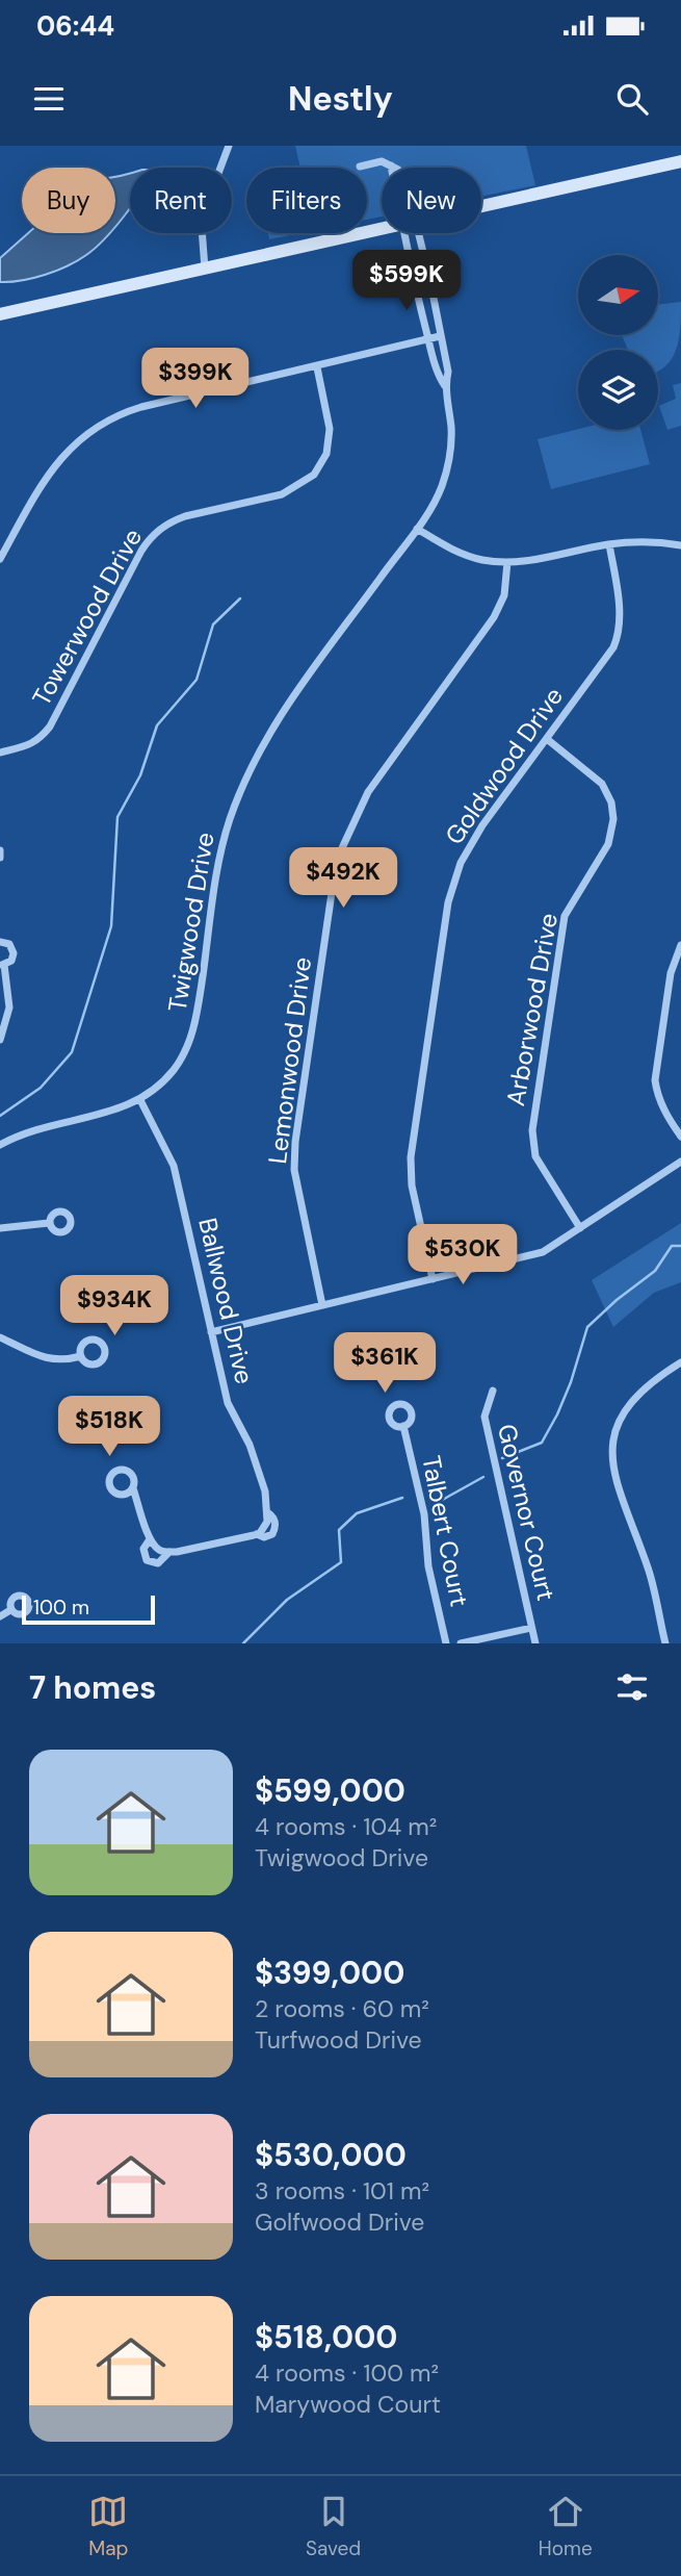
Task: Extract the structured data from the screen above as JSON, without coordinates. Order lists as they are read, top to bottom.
{
  "streets": {
    "street": [
      "Towerwood Drive",
      "Goldwood Drive",
      "Twigwood Drive",
      "Arborwood Drive",
      "Lemonwood Drive",
      "Ballwood Drive",
      "Governor Court",
      "Talbert Court"
    ]
  },
  "crossings": [
    ["Goldwood Drive", "Arborwood Drive"],
    ["Twigwood Drive", "Ballwood Drive"]
  ],
  "scale_bar": "100 m",
  "north": "right",
  "page": {
    "status": "06:44",
    "header": "Nestly",
    "chip": [
      "Buy",
      "Rent",
      "Filters",
      "New"
    ],
    "price": [
      "$599K",
      "$399K",
      "$492K",
      "$530K",
      "$934K",
      "$361K",
      "$518K"
    ],
    "scale": "100 m",
    "heading": "7 homes",
    "list": [
      {
        "name": "$599,000",
        "note": "4 rooms · 104 m² · Twigwood Drive"
      },
      {
        "name": "$399,000",
        "note": "2 rooms · 60 m² · Turfwood Drive"
      },
      {
        "name": "$530,000",
        "note": "3 rooms · 101 m² · Golfwood Drive"
      },
      {
        "name": "$518,000",
        "note": "4 rooms · 100 m² · Marywood Court"
      }
    ],
    "tabs": ["Map", "Saved", "Home"]
  }
}
